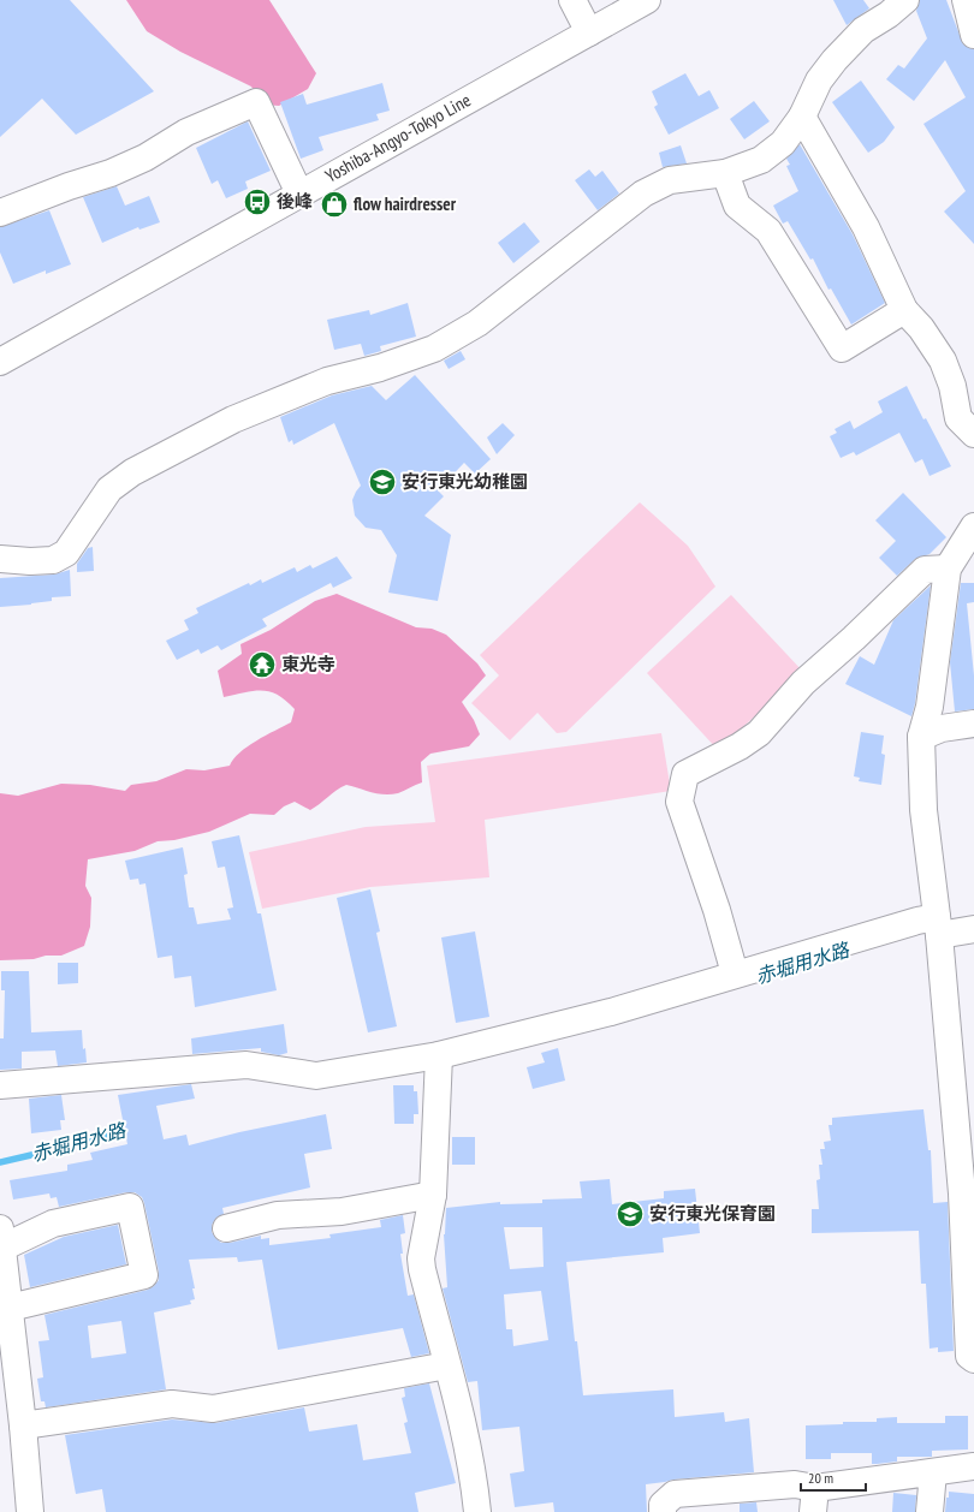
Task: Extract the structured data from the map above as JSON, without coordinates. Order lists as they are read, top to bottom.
{
  "streets": {
    "street": ["Yoshiba-Angyo-Tokyo Line"]
  },
  "water": ["赤堀用水路"],
  "places": {
    "bus stop": ["後峰"],
    "shop": ["flow hairdresser"],
    "school or university": ["安行東光幼稚園", "安行東光保育園"],
    "temple": ["東光寺"]
  },
  "scale_bar": "20 m"
}
